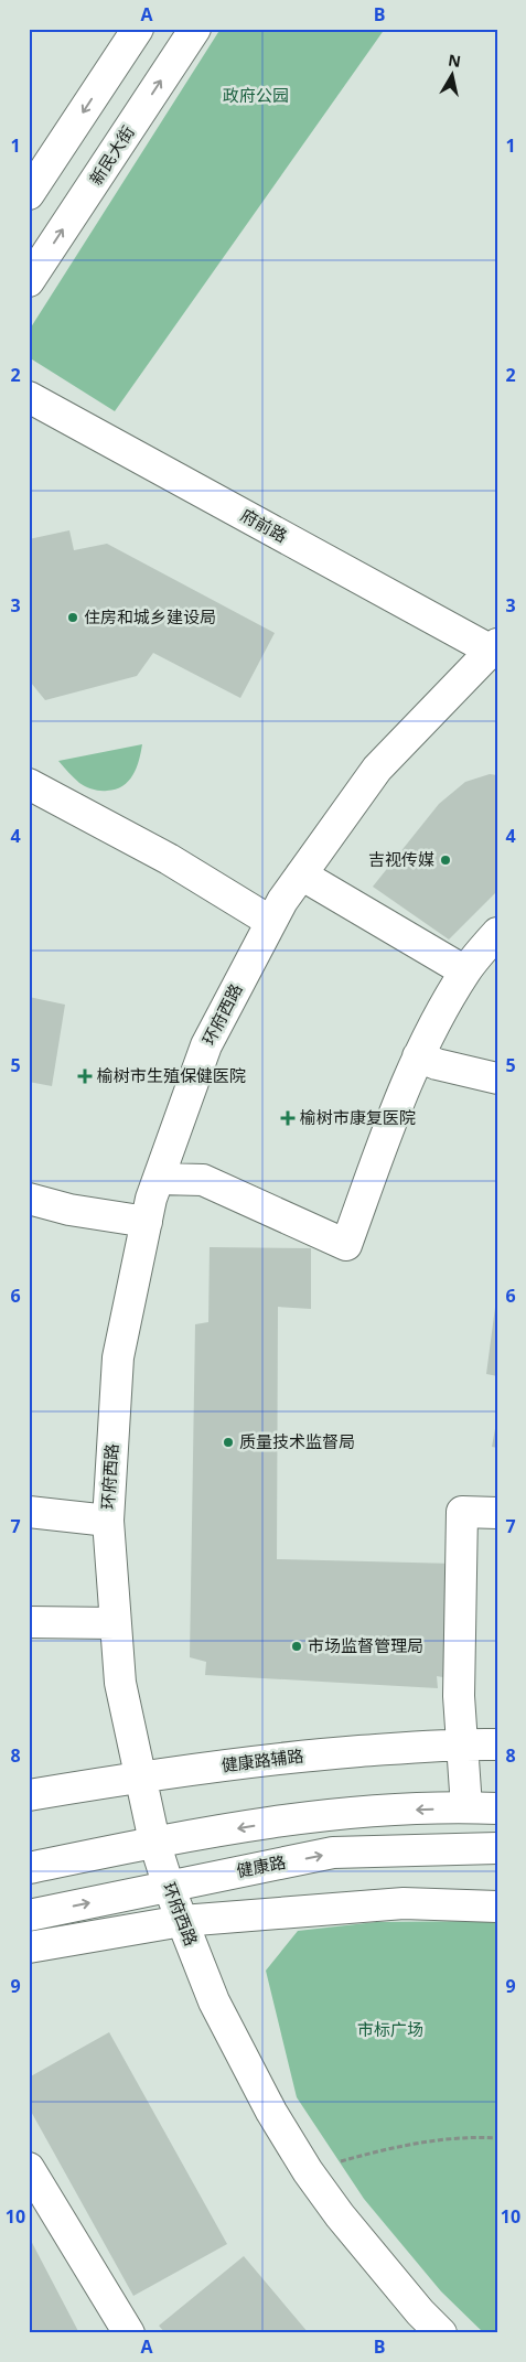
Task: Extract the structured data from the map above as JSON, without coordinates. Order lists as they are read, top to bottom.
{
  "streets": {
    "street": [
      "新民大街",
      "府前路",
      "环府西路",
      "健康路辅路",
      "健康路"
    ]
  },
  "crossings": [
    ["府前路", "环府西路"],
    ["环府西路", "健康路辅路"],
    ["环府西路", "健康路"]
  ],
  "parks": ["政府公园", "市标广场"],
  "places": {
    "other": [
      "住房和城乡建设局",
      "吉视传媒",
      "质量技术监督局",
      "市场监督管理局"
    ],
    "health": ["榆树市生殖保健医院", "榆树市康复医院"]
  },
  "north": "top",
  "grid": {
    "columns": ["A", "B"],
    "rows": [
      "1",
      "2",
      "3",
      "4",
      "5",
      "6",
      "7",
      "8",
      "9",
      "10"
    ]
  }
}
